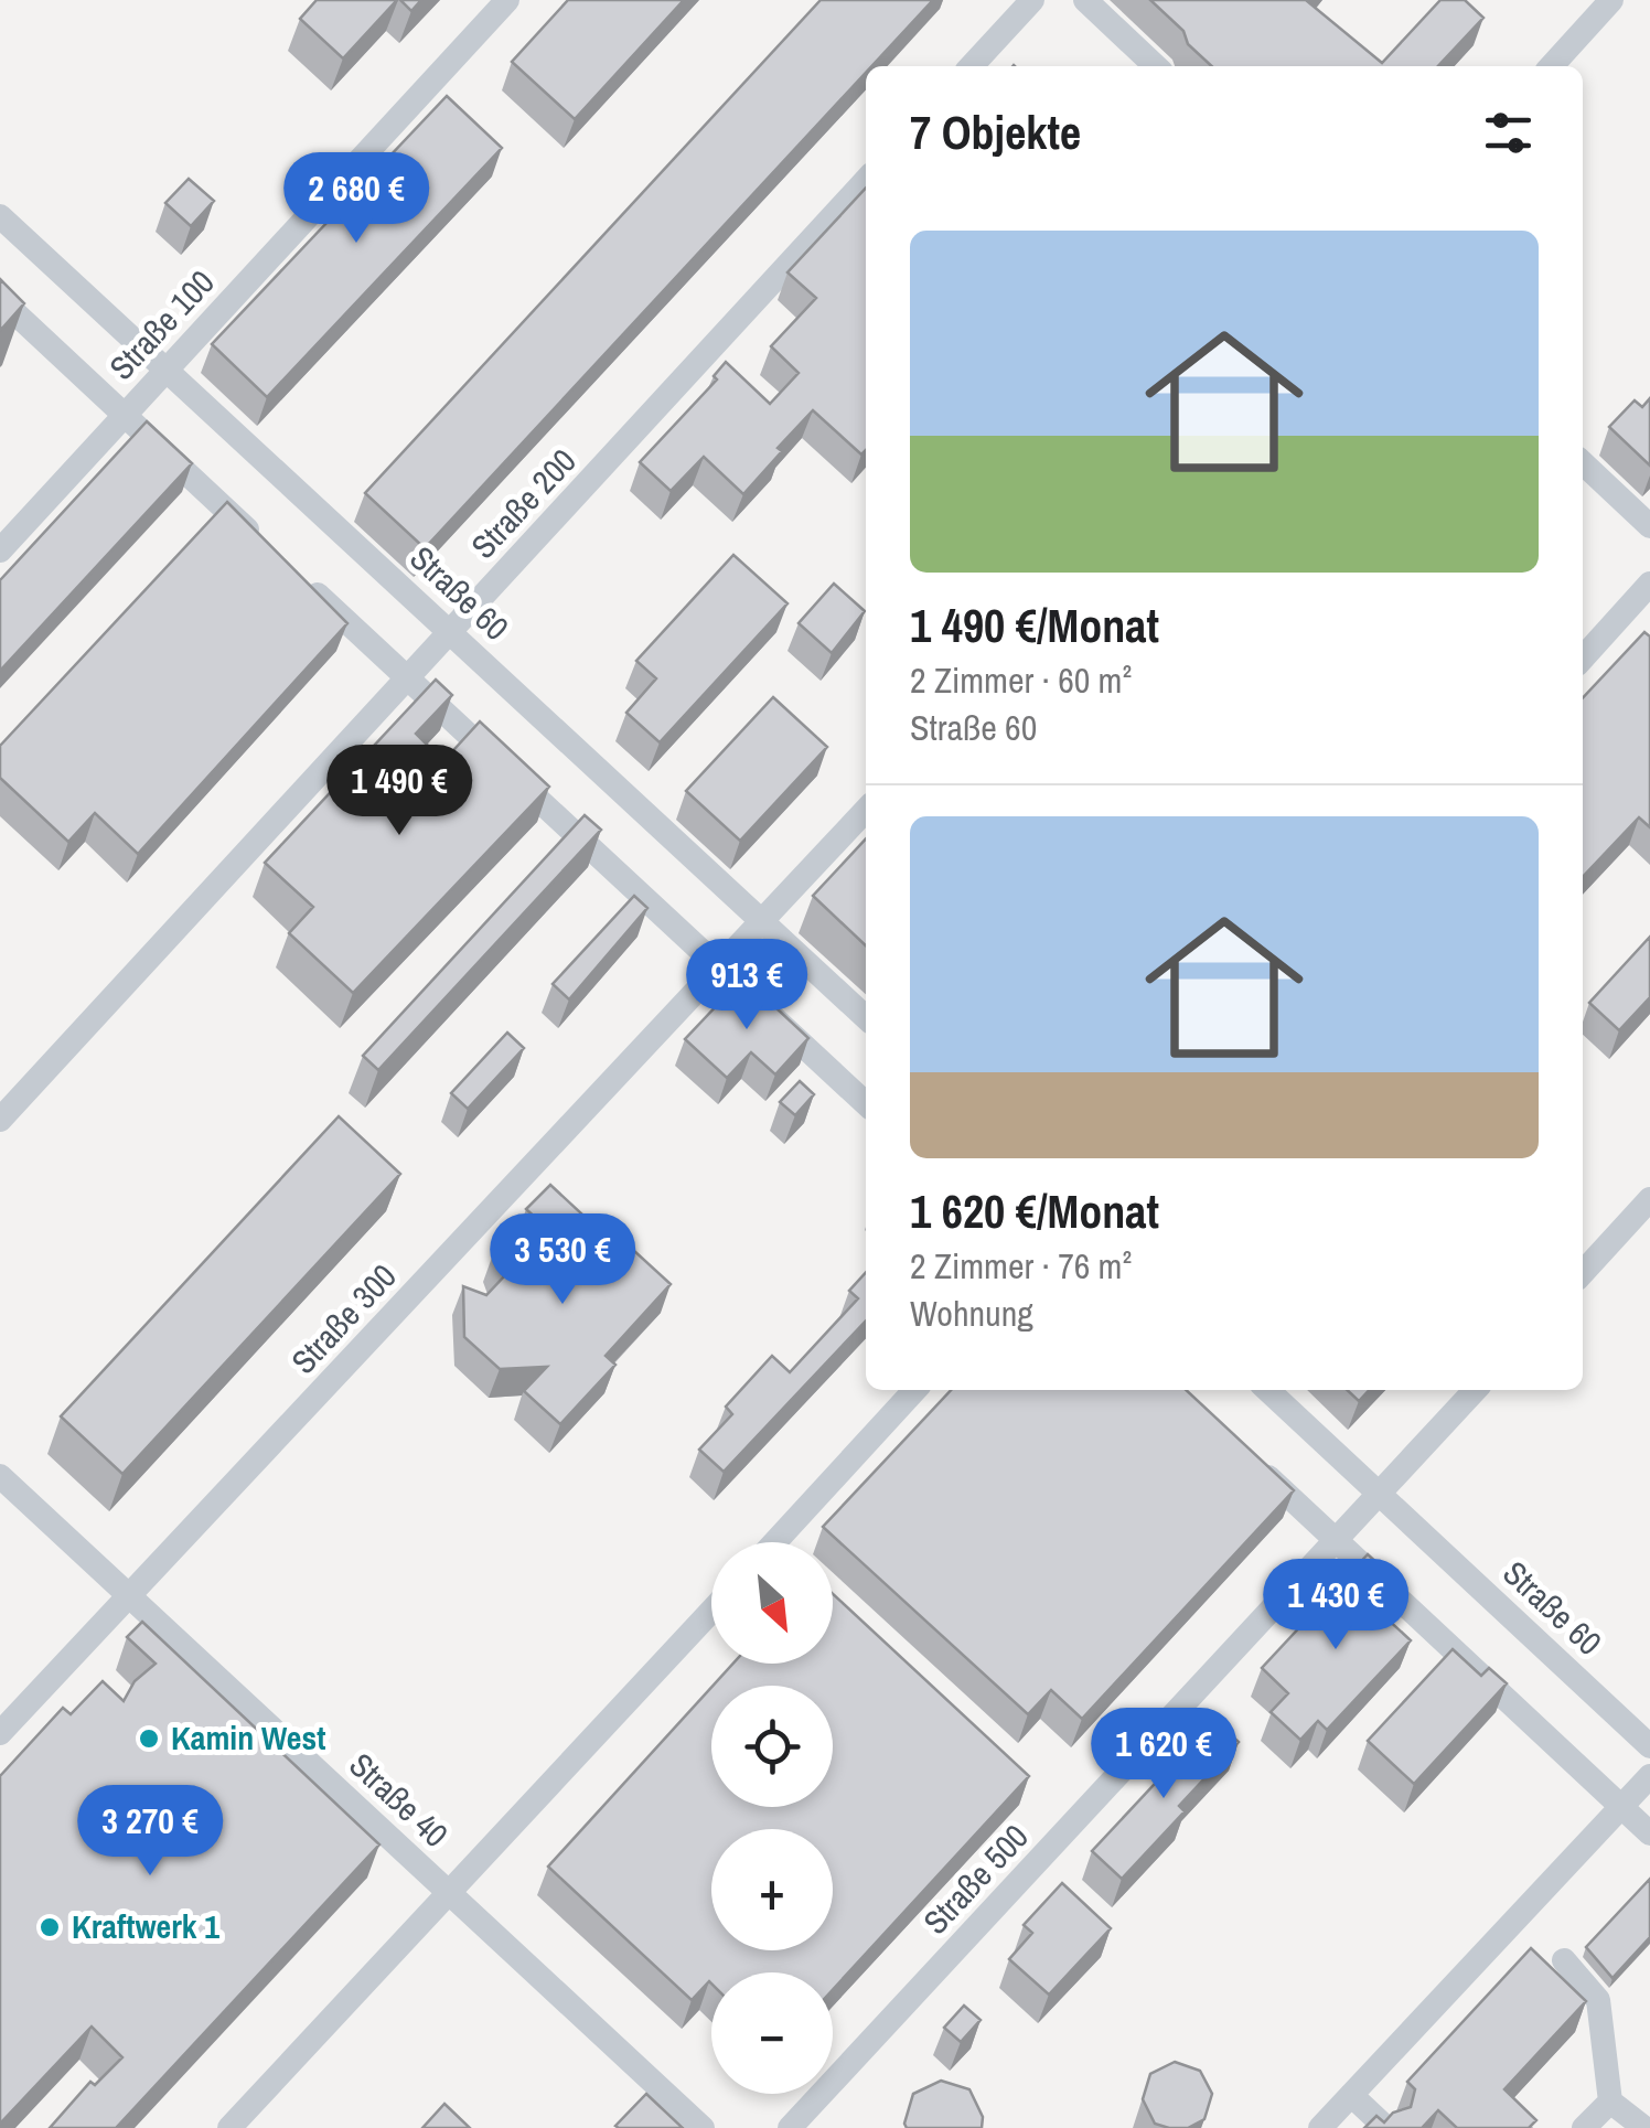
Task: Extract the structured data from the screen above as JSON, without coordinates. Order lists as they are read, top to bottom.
{
  "streets": {
    "street": [
      "Straße 100",
      "Straße 200",
      "Straße 60",
      "Straße 300",
      "Straße 40",
      "Straße 500"
    ]
  },
  "crossings": [
    ["Straße 100", "Straße 60"],
    ["Straße 200", "Straße 60"],
    ["Straße 60", "Straße 300"],
    ["Straße 60", "Straße 500"],
    ["Straße 300", "Straße 40"]
  ],
  "places": ["Kamin West", "Kraftwerk 1"],
  "north": "bottom right",
  "page": {
    "heading": "7 Objekte",
    "price": [
      "2 680 €",
      "1 490 €",
      "913 €",
      "3 530 €",
      "1 430 €",
      "1 620 €",
      "3 270 €"
    ],
    "list": [
      {
        "name": "1 490 €/Monat",
        "note": "2 Zimmer · 60 m² · Straße 60"
      },
      {
        "name": "1 620 €/Monat",
        "note": "2 Zimmer · 76 m² · Wohnung"
      }
    ],
    "map_buttons": ["+", "−"]
  }
}
